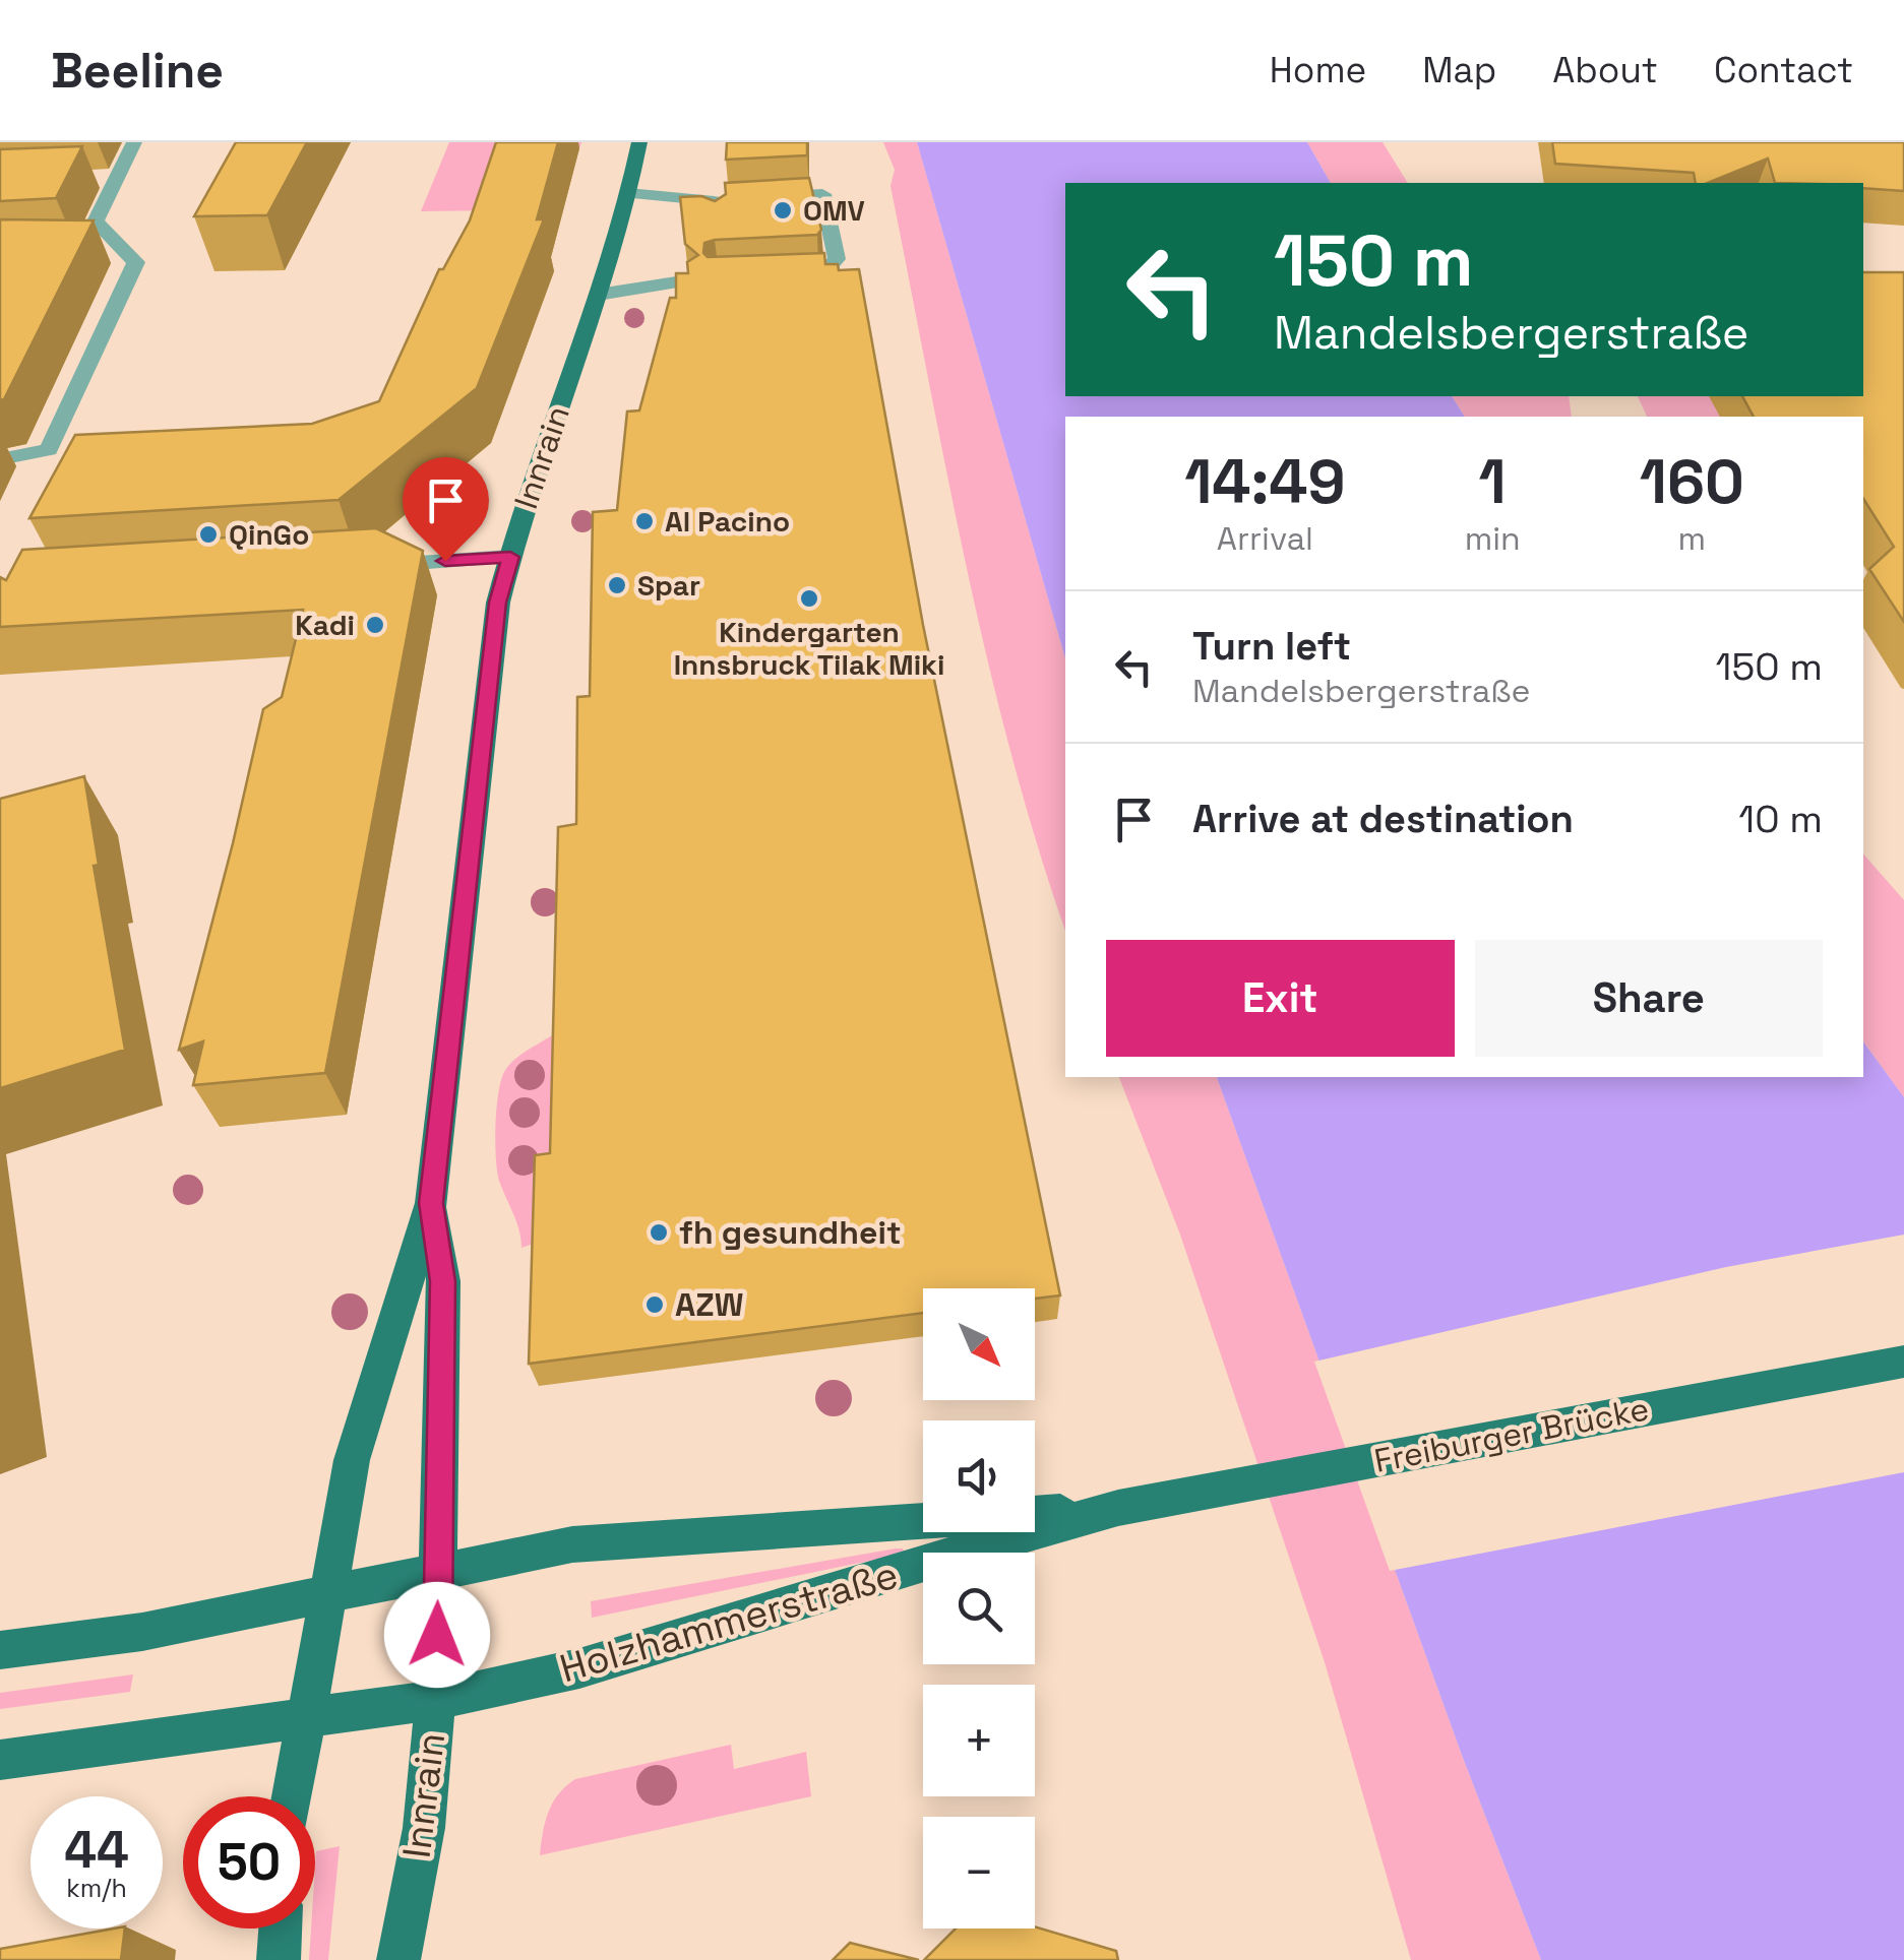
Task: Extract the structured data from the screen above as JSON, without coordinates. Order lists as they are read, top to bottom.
{
  "streets": {
    "main road": ["Innrain", "Freiburger Brücke", "Holzhammerstraße"]
  },
  "crossings": [
    ["Innrain", "Holzhammerstraße"],
    ["Freiburger Brücke", "Holzhammerstraße"]
  ],
  "places": [
    "OMV",
    "Al Pacino",
    "QinGo",
    "Spar",
    "Kindergarten Innsbruck Tilak Miki",
    "Kadi",
    "fh gesundheit",
    "AZW"
  ],
  "north": "bottom right",
  "page": {
    "header": "Beeline",
    "nav": [
      "Home",
      "Map",
      "About",
      "Contact"
    ],
    "turn": ["150 m", "Mandelsbergerstraße"],
    "eta": [
      "14:49",
      "Arrival",
      "1",
      "min",
      "160",
      "m"
    ],
    "list": [
      {
        "name": "Turn left",
        "note": "Mandelsbergerstraße",
        "value": "150 m"
      },
      {
        "name": "Arrive at destination",
        "value": "10 m"
      }
    ],
    "buttons": ["Exit", "Share"],
    "map_buttons": ["+", "−"],
    "speed": "44 km/h",
    "limit": "50"
  }
}
